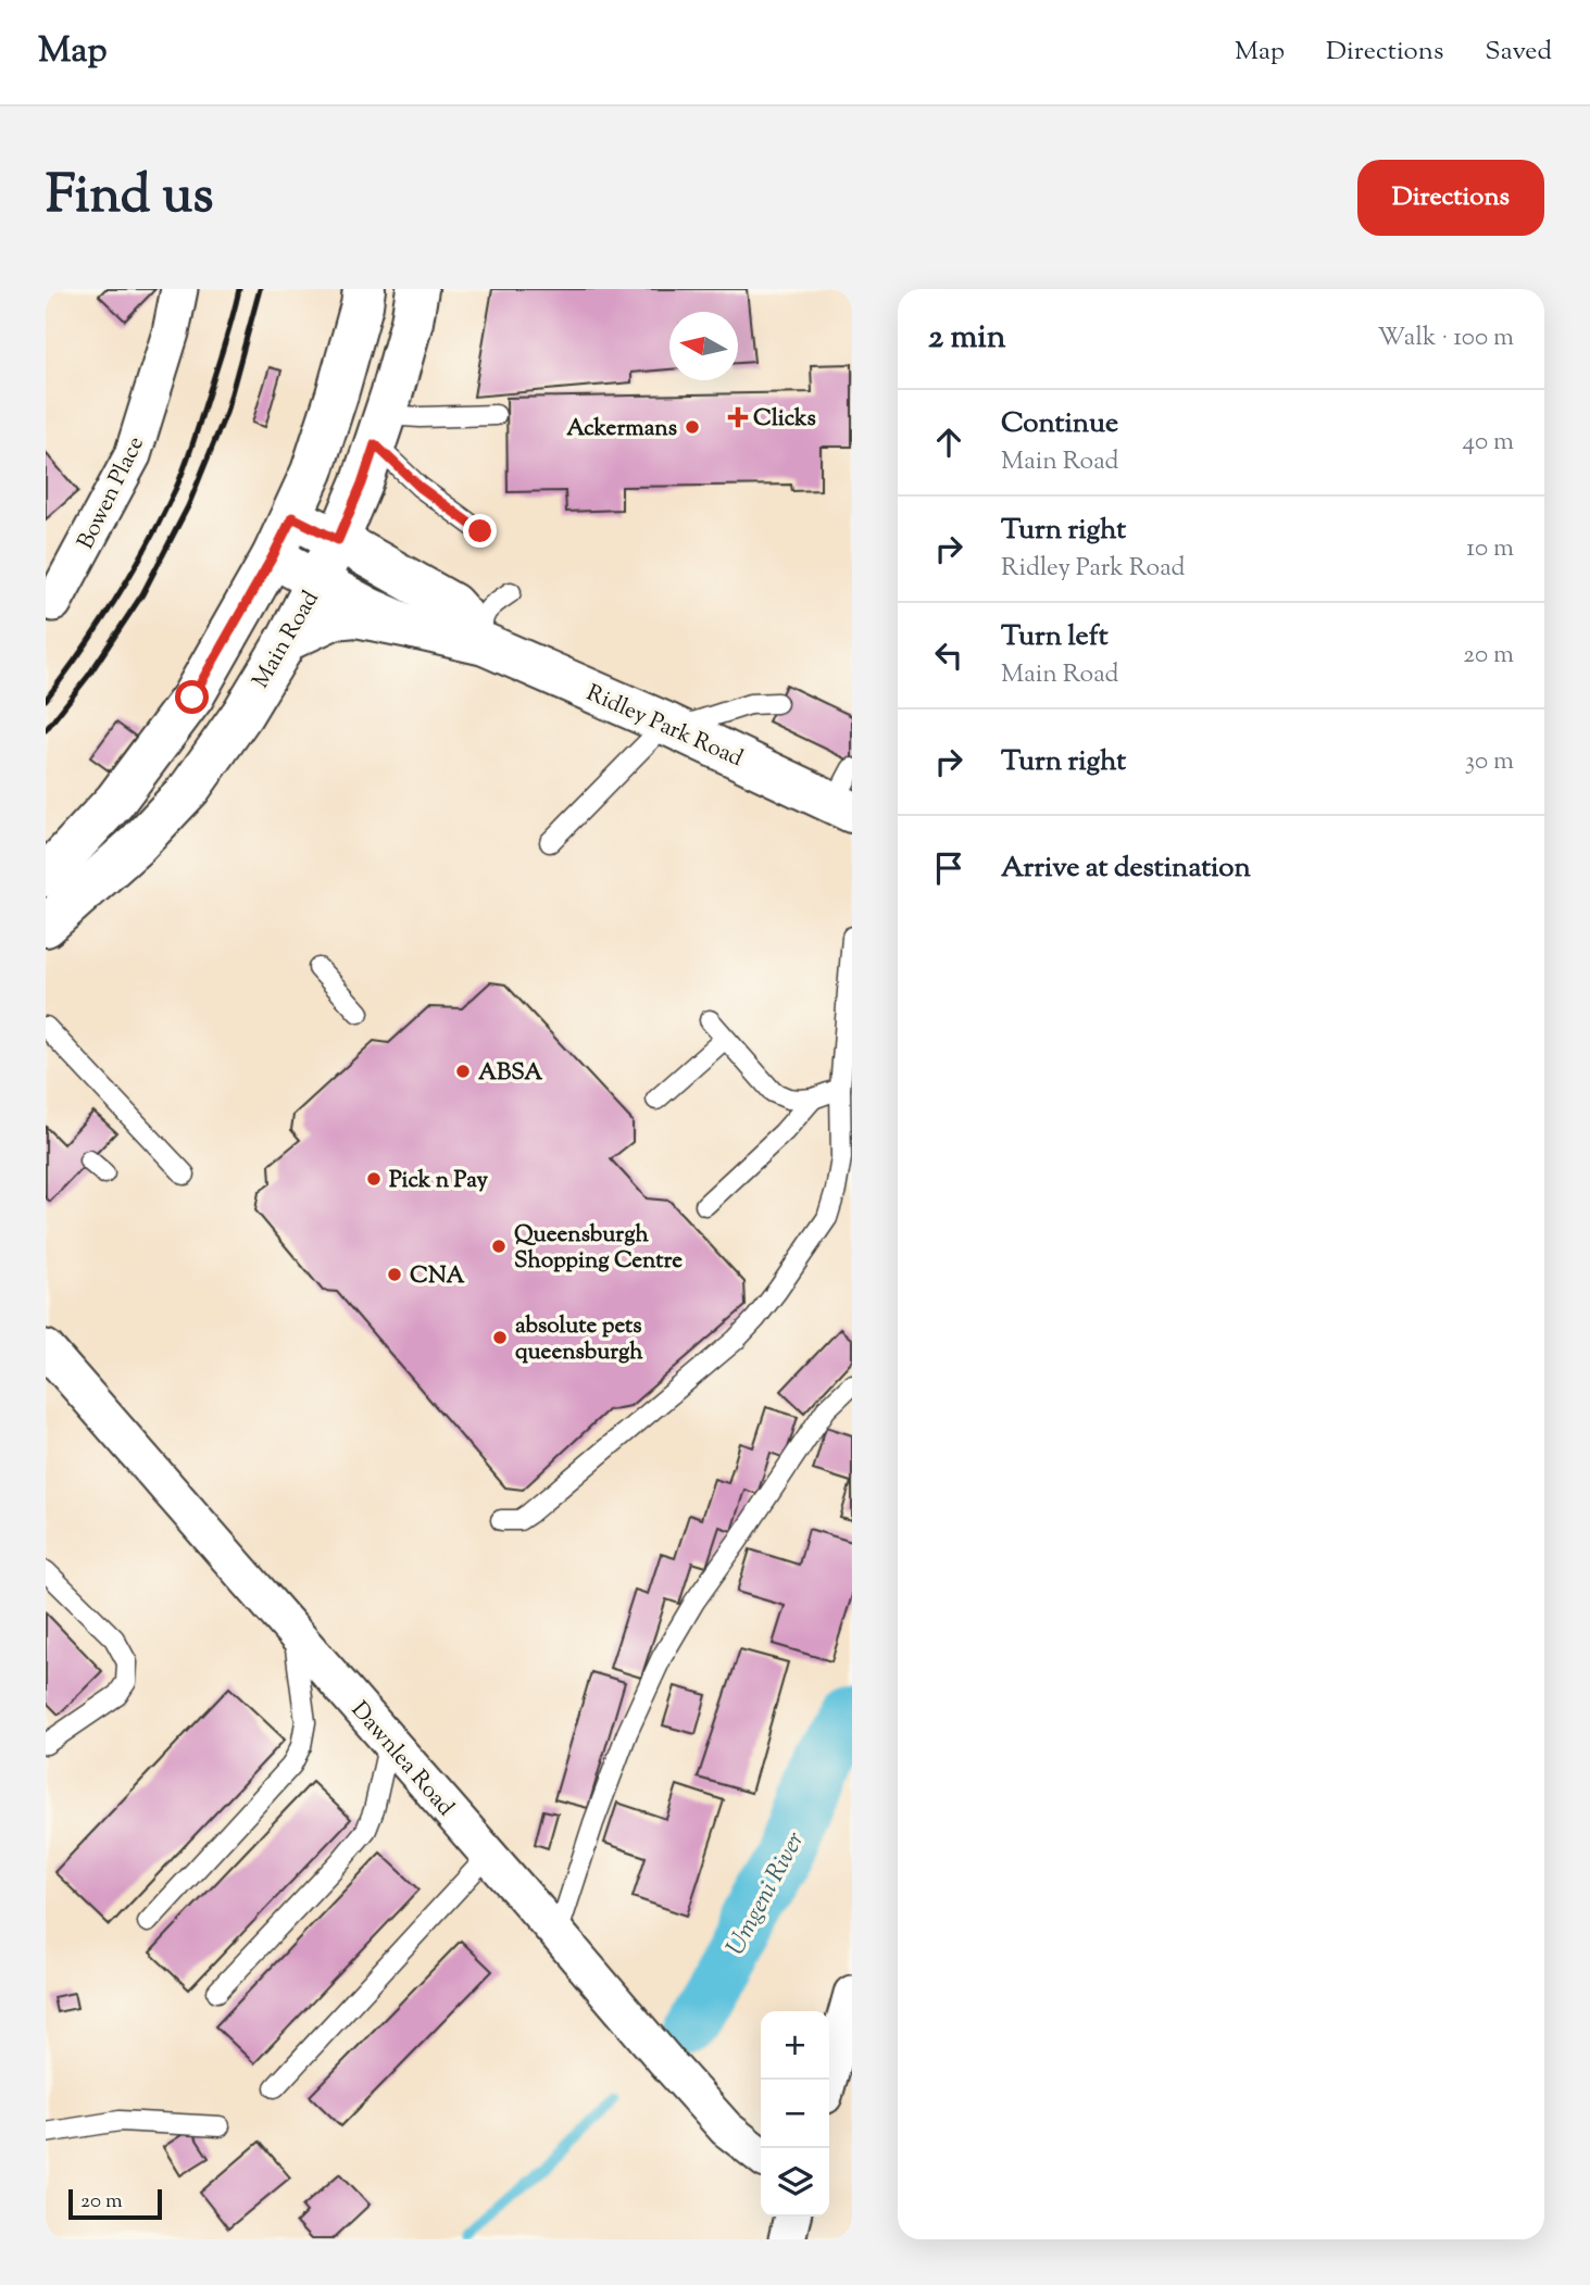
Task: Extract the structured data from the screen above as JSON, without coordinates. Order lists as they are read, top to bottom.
{
  "streets": {
    "main road": ["Main Road", "Ridley Park Road"],
    "street": ["Bowen Place", "Dawnlea Road"]
  },
  "crossings": [
    ["Main Road", "Ridley Park Road"]
  ],
  "water": ["Umgeni River"],
  "places": {
    "health": ["Clicks"],
    "other": [
      "Ackermans",
      "ABSA",
      "Pick n Pay",
      "Queensburgh Shopping Centre",
      "CNA",
      "absolute pets queensburgh"
    ]
  },
  "scale_bar": "20 m",
  "north": "left",
  "page": {
    "header": "Map",
    "nav": ["Map", "Directions", "Saved"],
    "title": "Find us",
    "buttons": "Directions",
    "heading": ["2 min", "Walk · 100 m"],
    "list": [
      ["Continue", "Main Road", "40 m"],
      ["Turn right", "Ridley Park Road", "10 m"],
      ["Turn left", "Main Road", "20 m"],
      ["Turn right", "30 m"],
      "Arrive at destination"
    ],
    "map_buttons": ["+", "−"],
    "scale": "20 m"
  }
}
